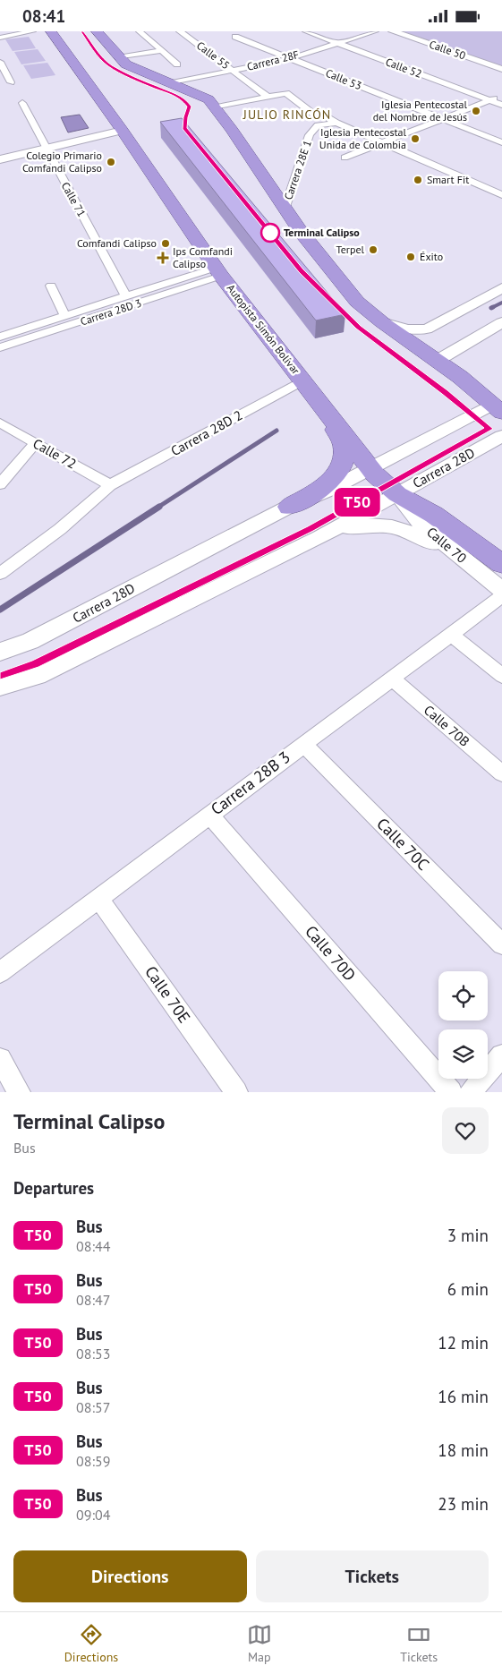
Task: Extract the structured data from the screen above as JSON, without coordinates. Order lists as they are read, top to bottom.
{
  "streets": {
    "highway": ["Autopista Simón Bolívar"],
    "street": [
      "Calle 50",
      "Calle 55",
      "Carrera 28F",
      "Calle 52",
      "Calle 53",
      "Carrera 28E 1",
      "Calle 71",
      "Carrera 28D 3",
      "Carrera 28D 2",
      "Calle 72",
      "Carrera 28D",
      "Calle 70",
      "Calle 70B",
      "Carrera 28B 3",
      "Calle 70C",
      "Calle 70D",
      "Calle 70E"
    ]
  },
  "crossings": [
    ["Calle 55", "Carrera 28F"],
    ["Carrera 28F", "Calle 52"],
    ["Carrera 28F", "Calle 53"],
    ["Calle 71", "Carrera 28D 3"],
    ["Carrera 28D 3", "Autopista Simón Bolívar"],
    ["Autopista Simón Bolívar", "Carrera 28D 2"],
    ["Autopista Simón Bolívar", "Carrera 28D"],
    ["Autopista Simón Bolívar", "Calle 70"],
    ["Carrera 28D 2", "Calle 72"],
    ["Carrera 28D", "Calle 70"],
    ["Calle 70B", "Carrera 28B 3"],
    ["Carrera 28B 3", "Calle 70C"],
    ["Carrera 28B 3", "Calle 70D"],
    ["Carrera 28B 3", "Calle 70E"]
  ],
  "districts": ["JULIO RINCÓN"],
  "places": {
    "other": [
      "Iglesia Pentecostal del Nombre de Jesús",
      "Iglesia Pentecostal Unida de Colombia",
      "Colegio Primario Comfandi Calipso",
      "Smart Fit",
      "Terminal Calipso",
      "Comfandi Calipso",
      "Terpel",
      "Éxito"
    ],
    "health": ["Ips Comfandi Calipso"]
  },
  "lines": ["bus line T50"],
  "page": {
    "status": "08:41",
    "on_map": "T50",
    "heading": [
      ["Terminal Calipso", "Bus"],
      "Departures"
    ],
    "list": [
      {
        "mark": "T50",
        "name": "Bus",
        "note": "08:44",
        "value": "3 min"
      },
      {
        "mark": "T50",
        "name": "Bus",
        "note": "08:47",
        "value": "6 min"
      },
      {
        "mark": "T50",
        "name": "Bus",
        "note": "08:53",
        "value": "12 min"
      },
      {
        "mark": "T50",
        "name": "Bus",
        "note": "08:57",
        "value": "16 min"
      },
      {
        "mark": "T50",
        "name": "Bus",
        "note": "08:59",
        "value": "18 min"
      },
      {
        "mark": "T50",
        "name": "Bus",
        "note": "09:04",
        "value": "23 min"
      }
    ],
    "buttons": ["Directions", "Tickets"],
    "tabs": ["Directions", "Map", "Tickets"]
  }
}
